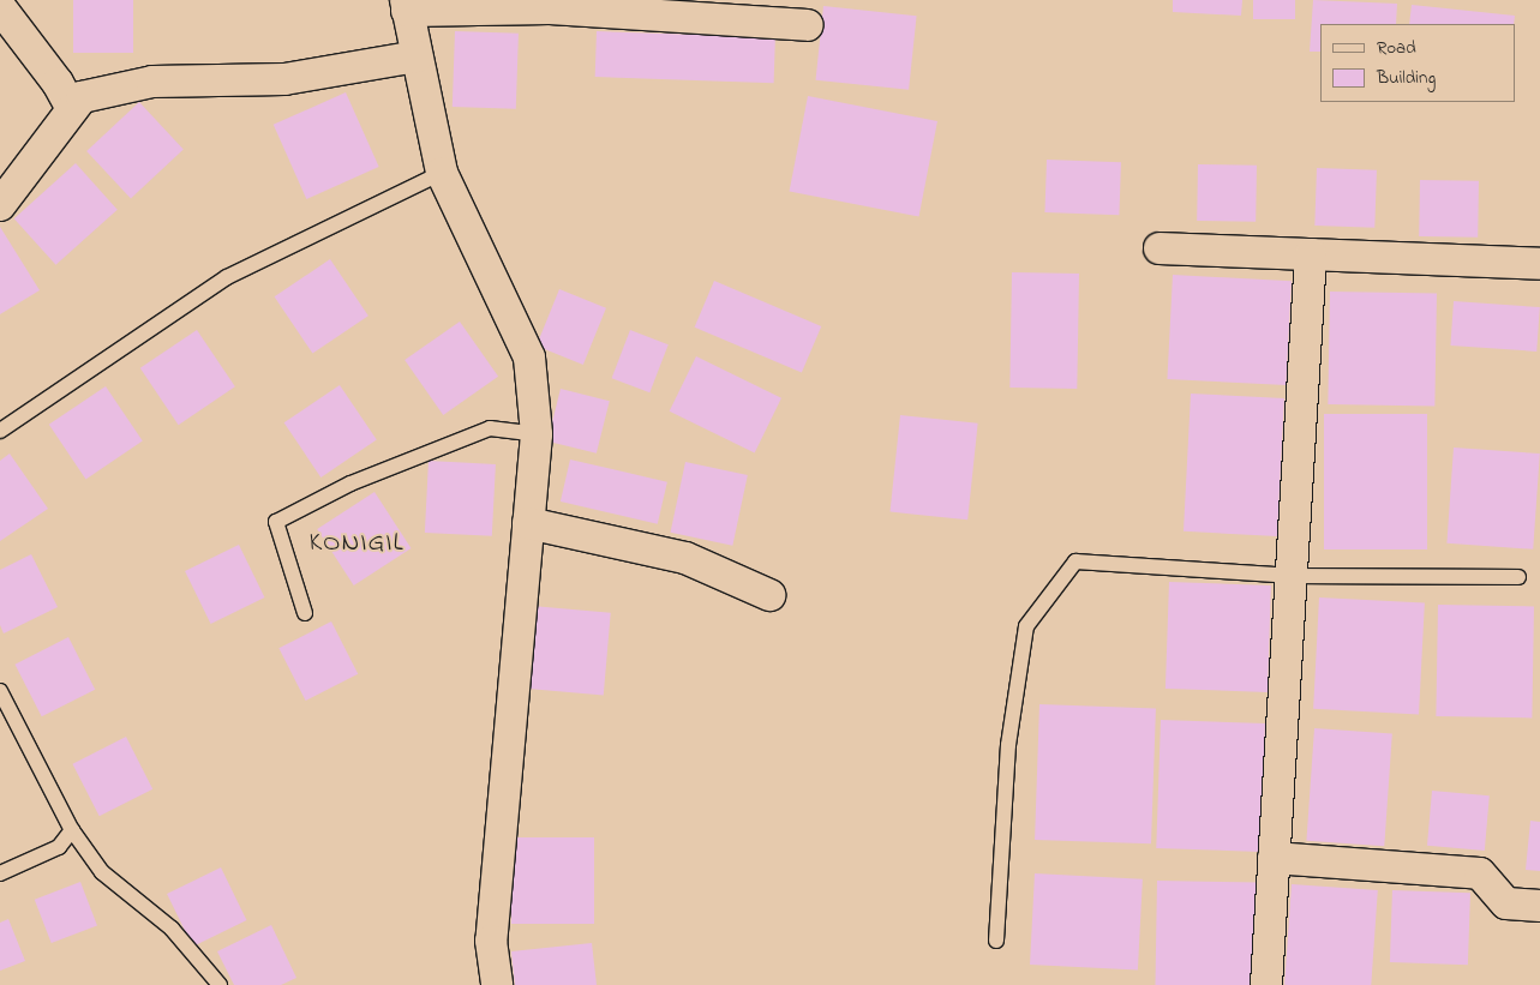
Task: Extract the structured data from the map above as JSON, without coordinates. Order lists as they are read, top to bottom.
{
  "districts": ["KONIGIL"],
  "legend": ["Road", "Building"]
}
